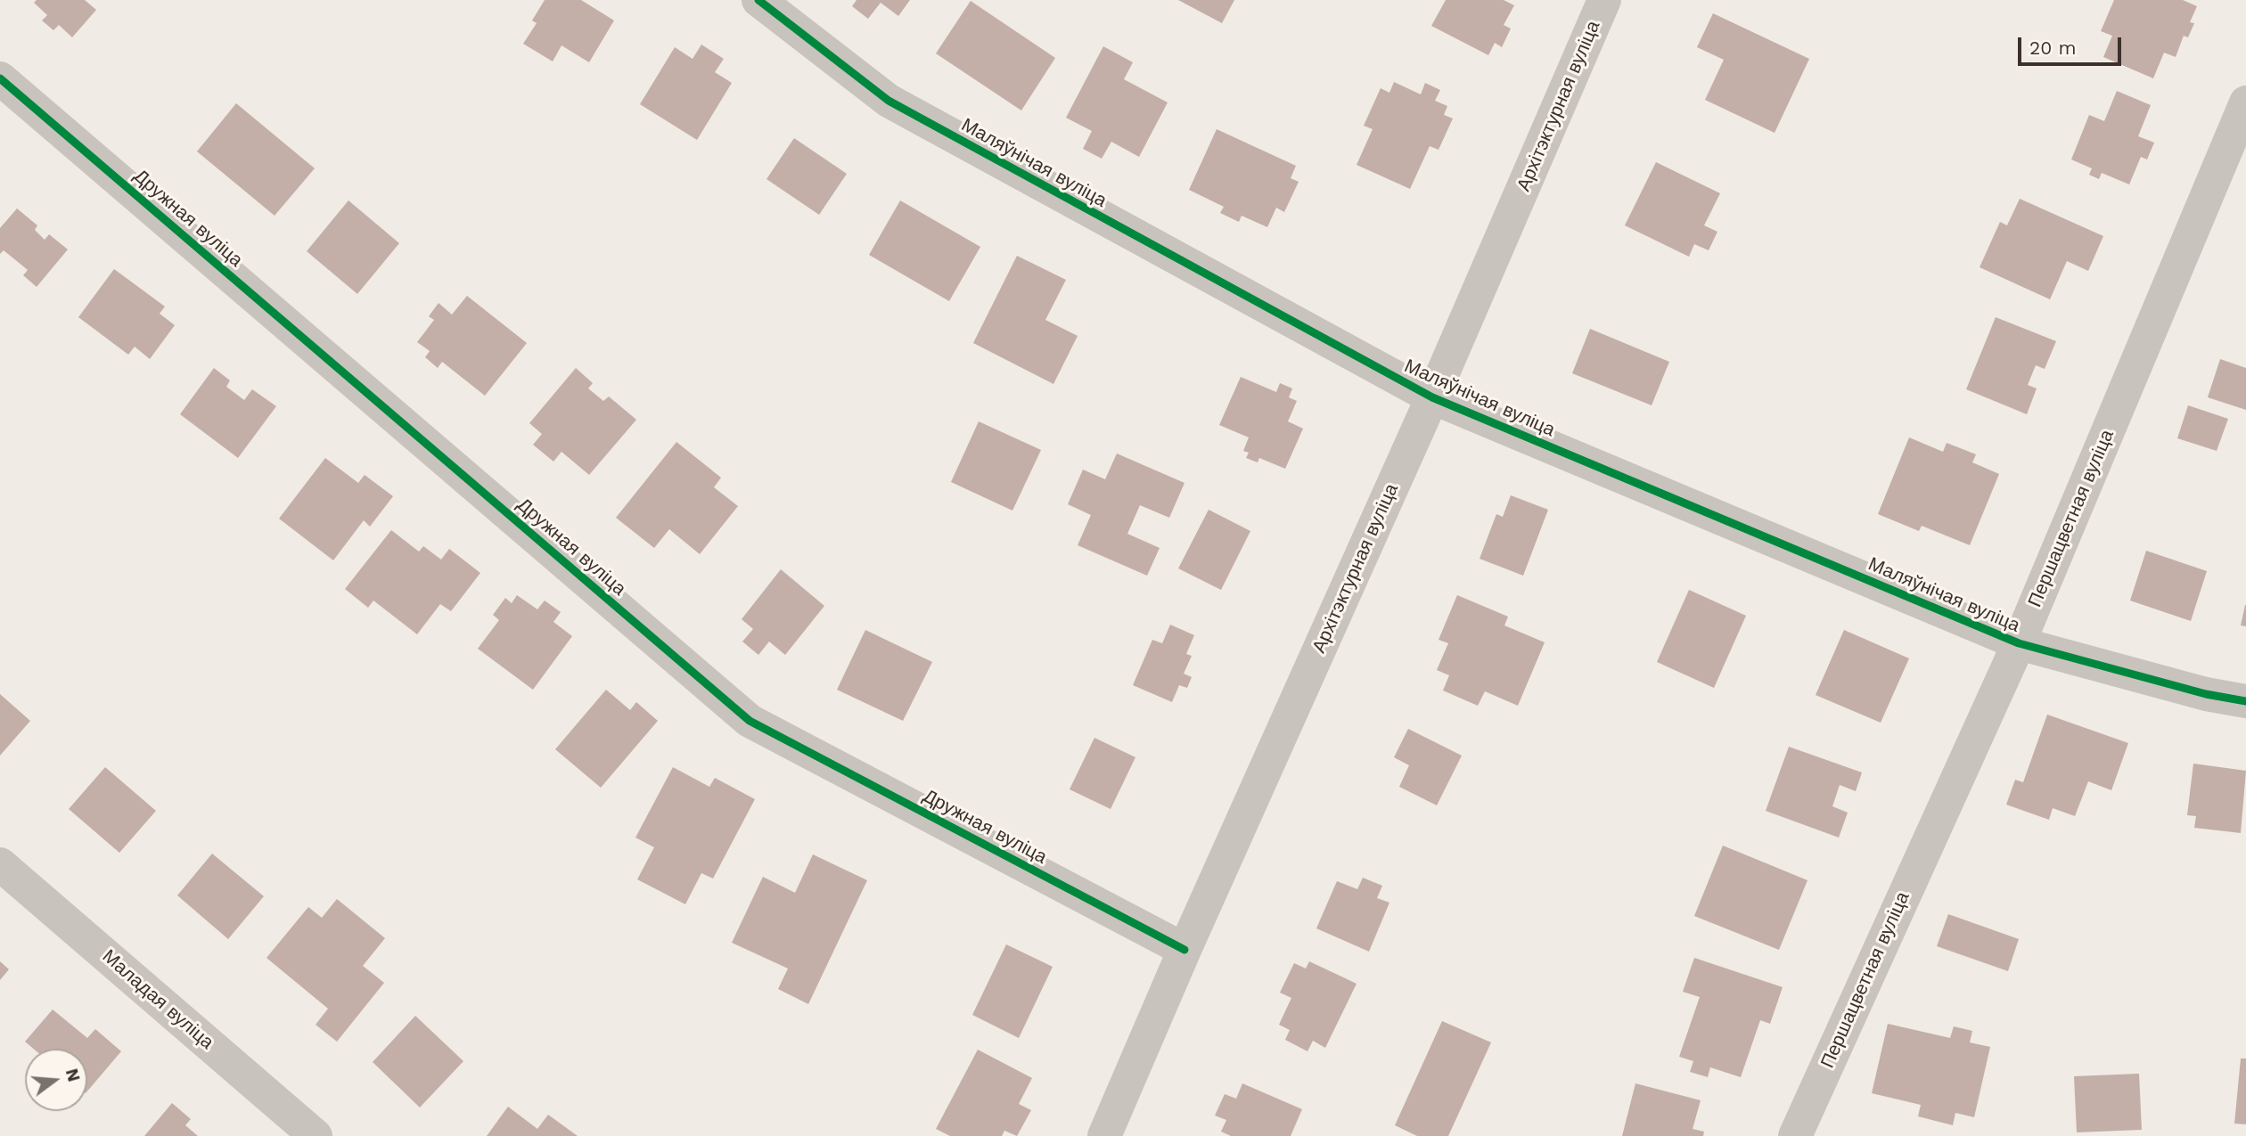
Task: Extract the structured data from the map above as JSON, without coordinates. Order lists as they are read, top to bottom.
{
  "streets": {
    "street": [
      "Архітэктурная вуліца",
      "Маляўнічая вуліца",
      "Дружная вуліца",
      "Першацветная вуліца",
      "Маладая вуліца"
    ]
  },
  "crossings": [
    ["Архітэктурная вуліца", "Маляўнічая вуліца"],
    ["Архітэктурная вуліца", "Дружная вуліца"],
    ["Маляўнічая вуліца", "Першацветная вуліца"]
  ],
  "scale_bar": "20 m",
  "north": "right"
}
